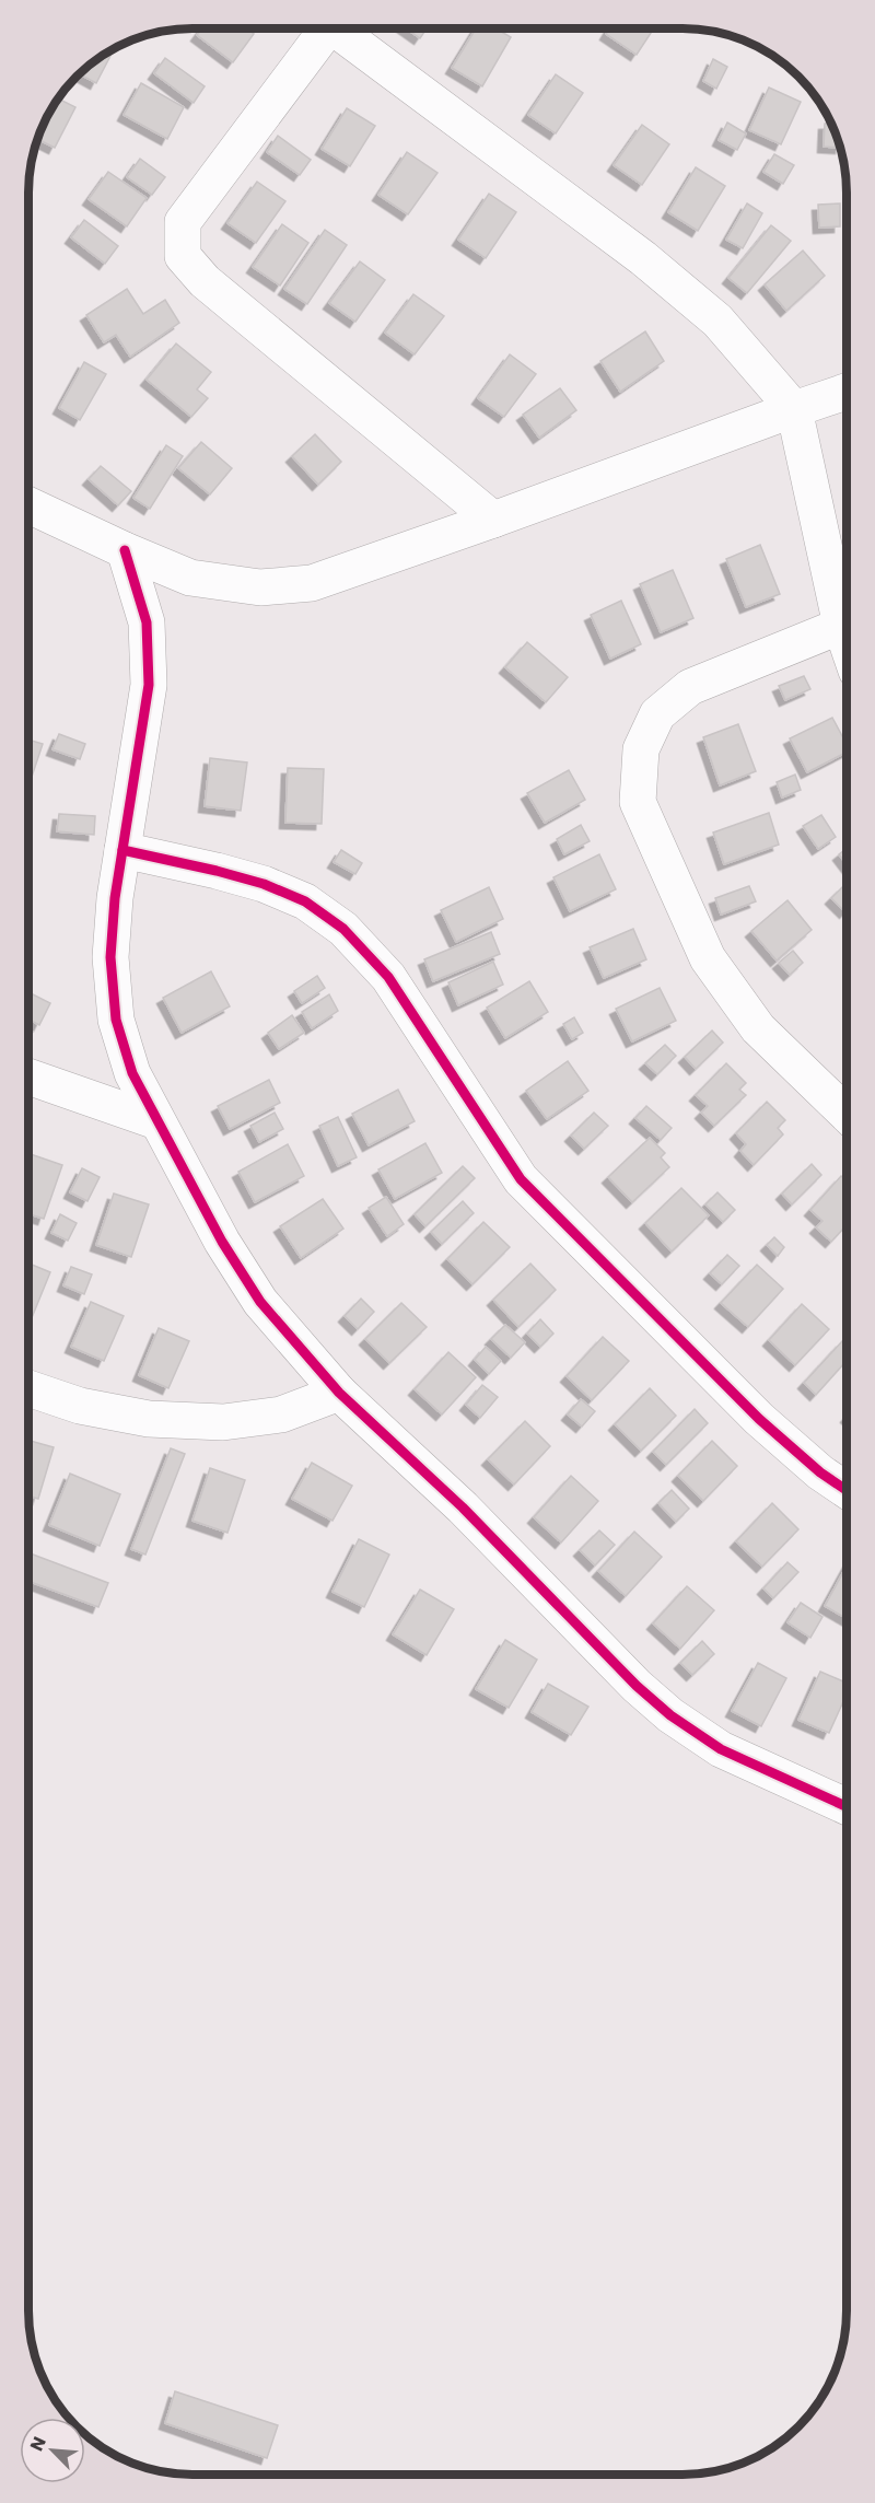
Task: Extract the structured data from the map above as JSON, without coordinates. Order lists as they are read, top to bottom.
{
  "north": "top left"
}
